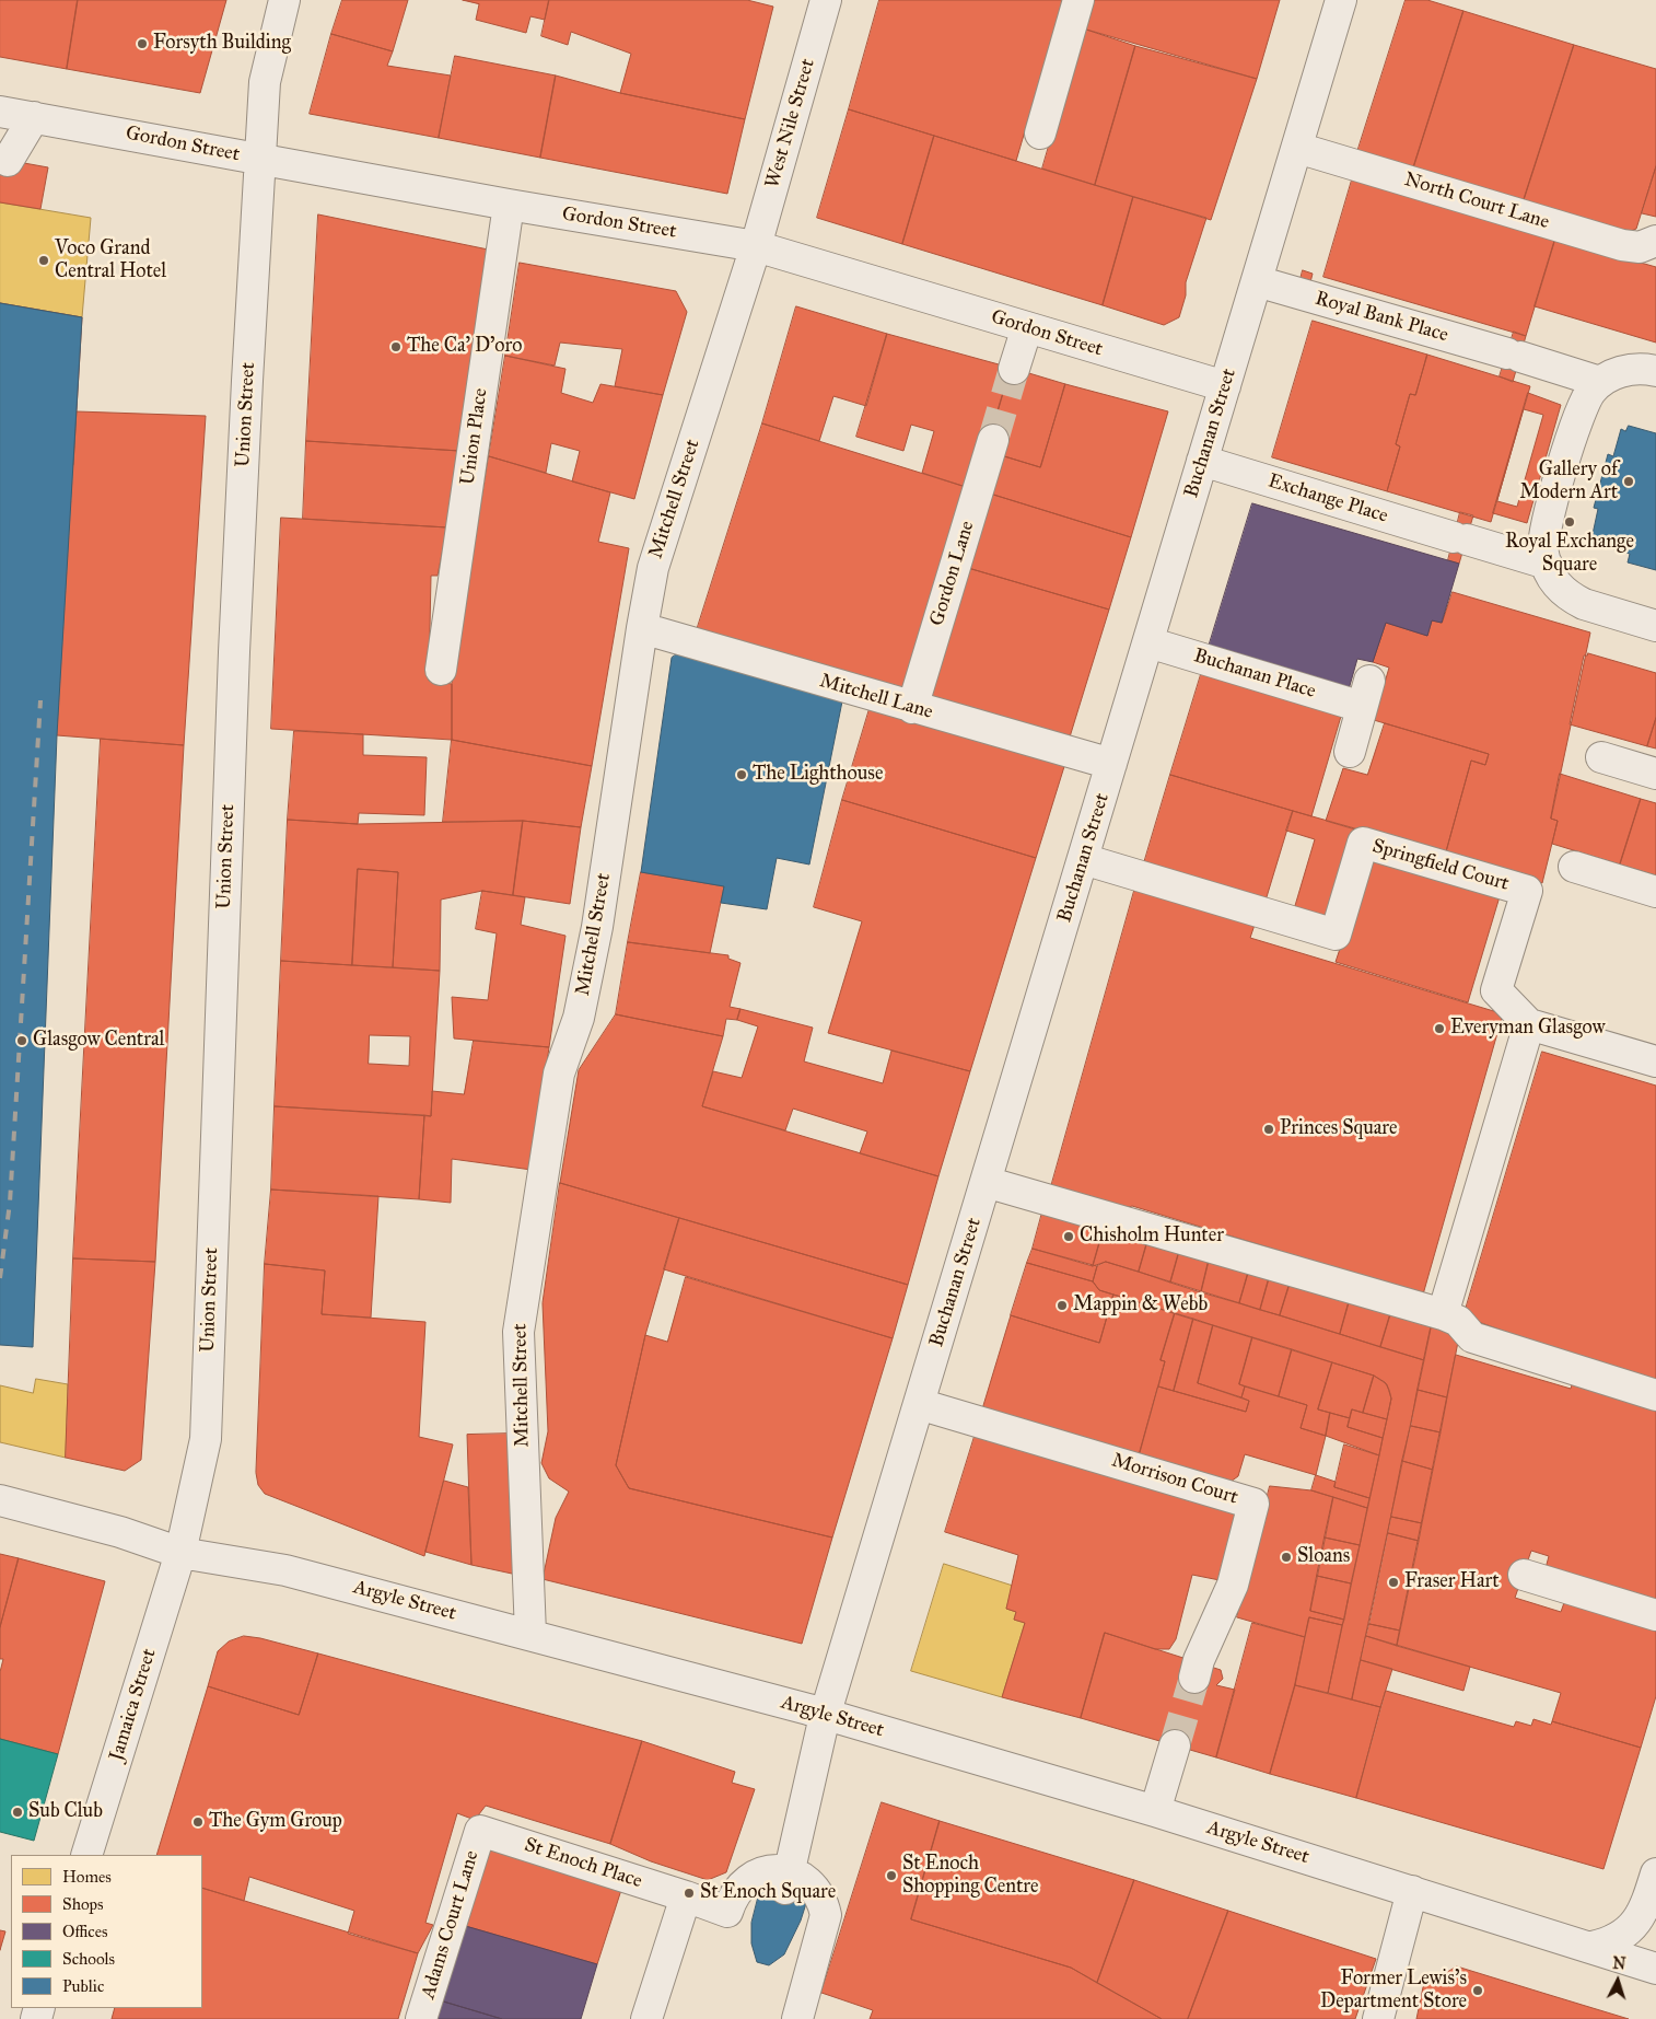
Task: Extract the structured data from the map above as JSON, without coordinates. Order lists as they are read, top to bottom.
{
  "streets": {
    "street": [
      "West Nile Street",
      "Gordon Street",
      "North Court Lane",
      "Royal Bank Place",
      "Union Street",
      "Buchanan Street",
      "Union Place",
      "Mitchell Street",
      "Exchange Place",
      "Gordon Lane",
      "Buchanan Place",
      "Mitchell Lane",
      "Springfield Court",
      "Morrison Court",
      "Argyle Street",
      "Jamaica Street",
      "St Enoch Place",
      "Adams Court Lane"
    ]
  },
  "crossings": [
    ["West Nile Street", "Gordon Street"],
    ["West Nile Street", "Mitchell Street"],
    ["Gordon Street", "Union Street"],
    ["Gordon Street", "Buchanan Street"],
    ["Gordon Street", "Union Place"],
    ["Gordon Street", "Mitchell Street"],
    ["North Court Lane", "Buchanan Street"],
    ["Royal Bank Place", "Buchanan Street"],
    ["Union Street", "Argyle Street"],
    ["Union Street", "Jamaica Street"],
    ["Buchanan Street", "Exchange Place"],
    ["Buchanan Street", "Buchanan Place"],
    ["Buchanan Street", "Mitchell Lane"],
    ["Buchanan Street", "Springfield Court"],
    ["Buchanan Street", "Morrison Court"],
    ["Buchanan Street", "Argyle Street"],
    ["Buchanan Street", "St Enoch Place"],
    ["Mitchell Street", "Mitchell Lane"],
    ["Mitchell Street", "Argyle Street"],
    ["Gordon Lane", "Mitchell Lane"],
    ["Argyle Street", "Jamaica Street"],
    ["St Enoch Place", "Adams Court Lane"]
  ],
  "places": [
    "Forsyth Building",
    "Voco Grand Central Hotel",
    "The Ca' D'oro",
    "Gallery of Modern Art",
    "Royal Exchange Square",
    "The Lighthouse",
    "Everyman Glasgow",
    "Glasgow Central",
    "Princes Square",
    "Chisholm Hunter",
    "Mappin & Webb",
    "Sloans",
    "Fraser Hart",
    "Sub Club",
    "The Gym Group",
    "St Enoch Shopping Centre",
    "St Enoch Square",
    "Former Lewis's Department Store"
  ],
  "legend": [
    "Homes",
    "Shops",
    "Offices",
    "Schools",
    "Public"
  ],
  "north": "top"
}
